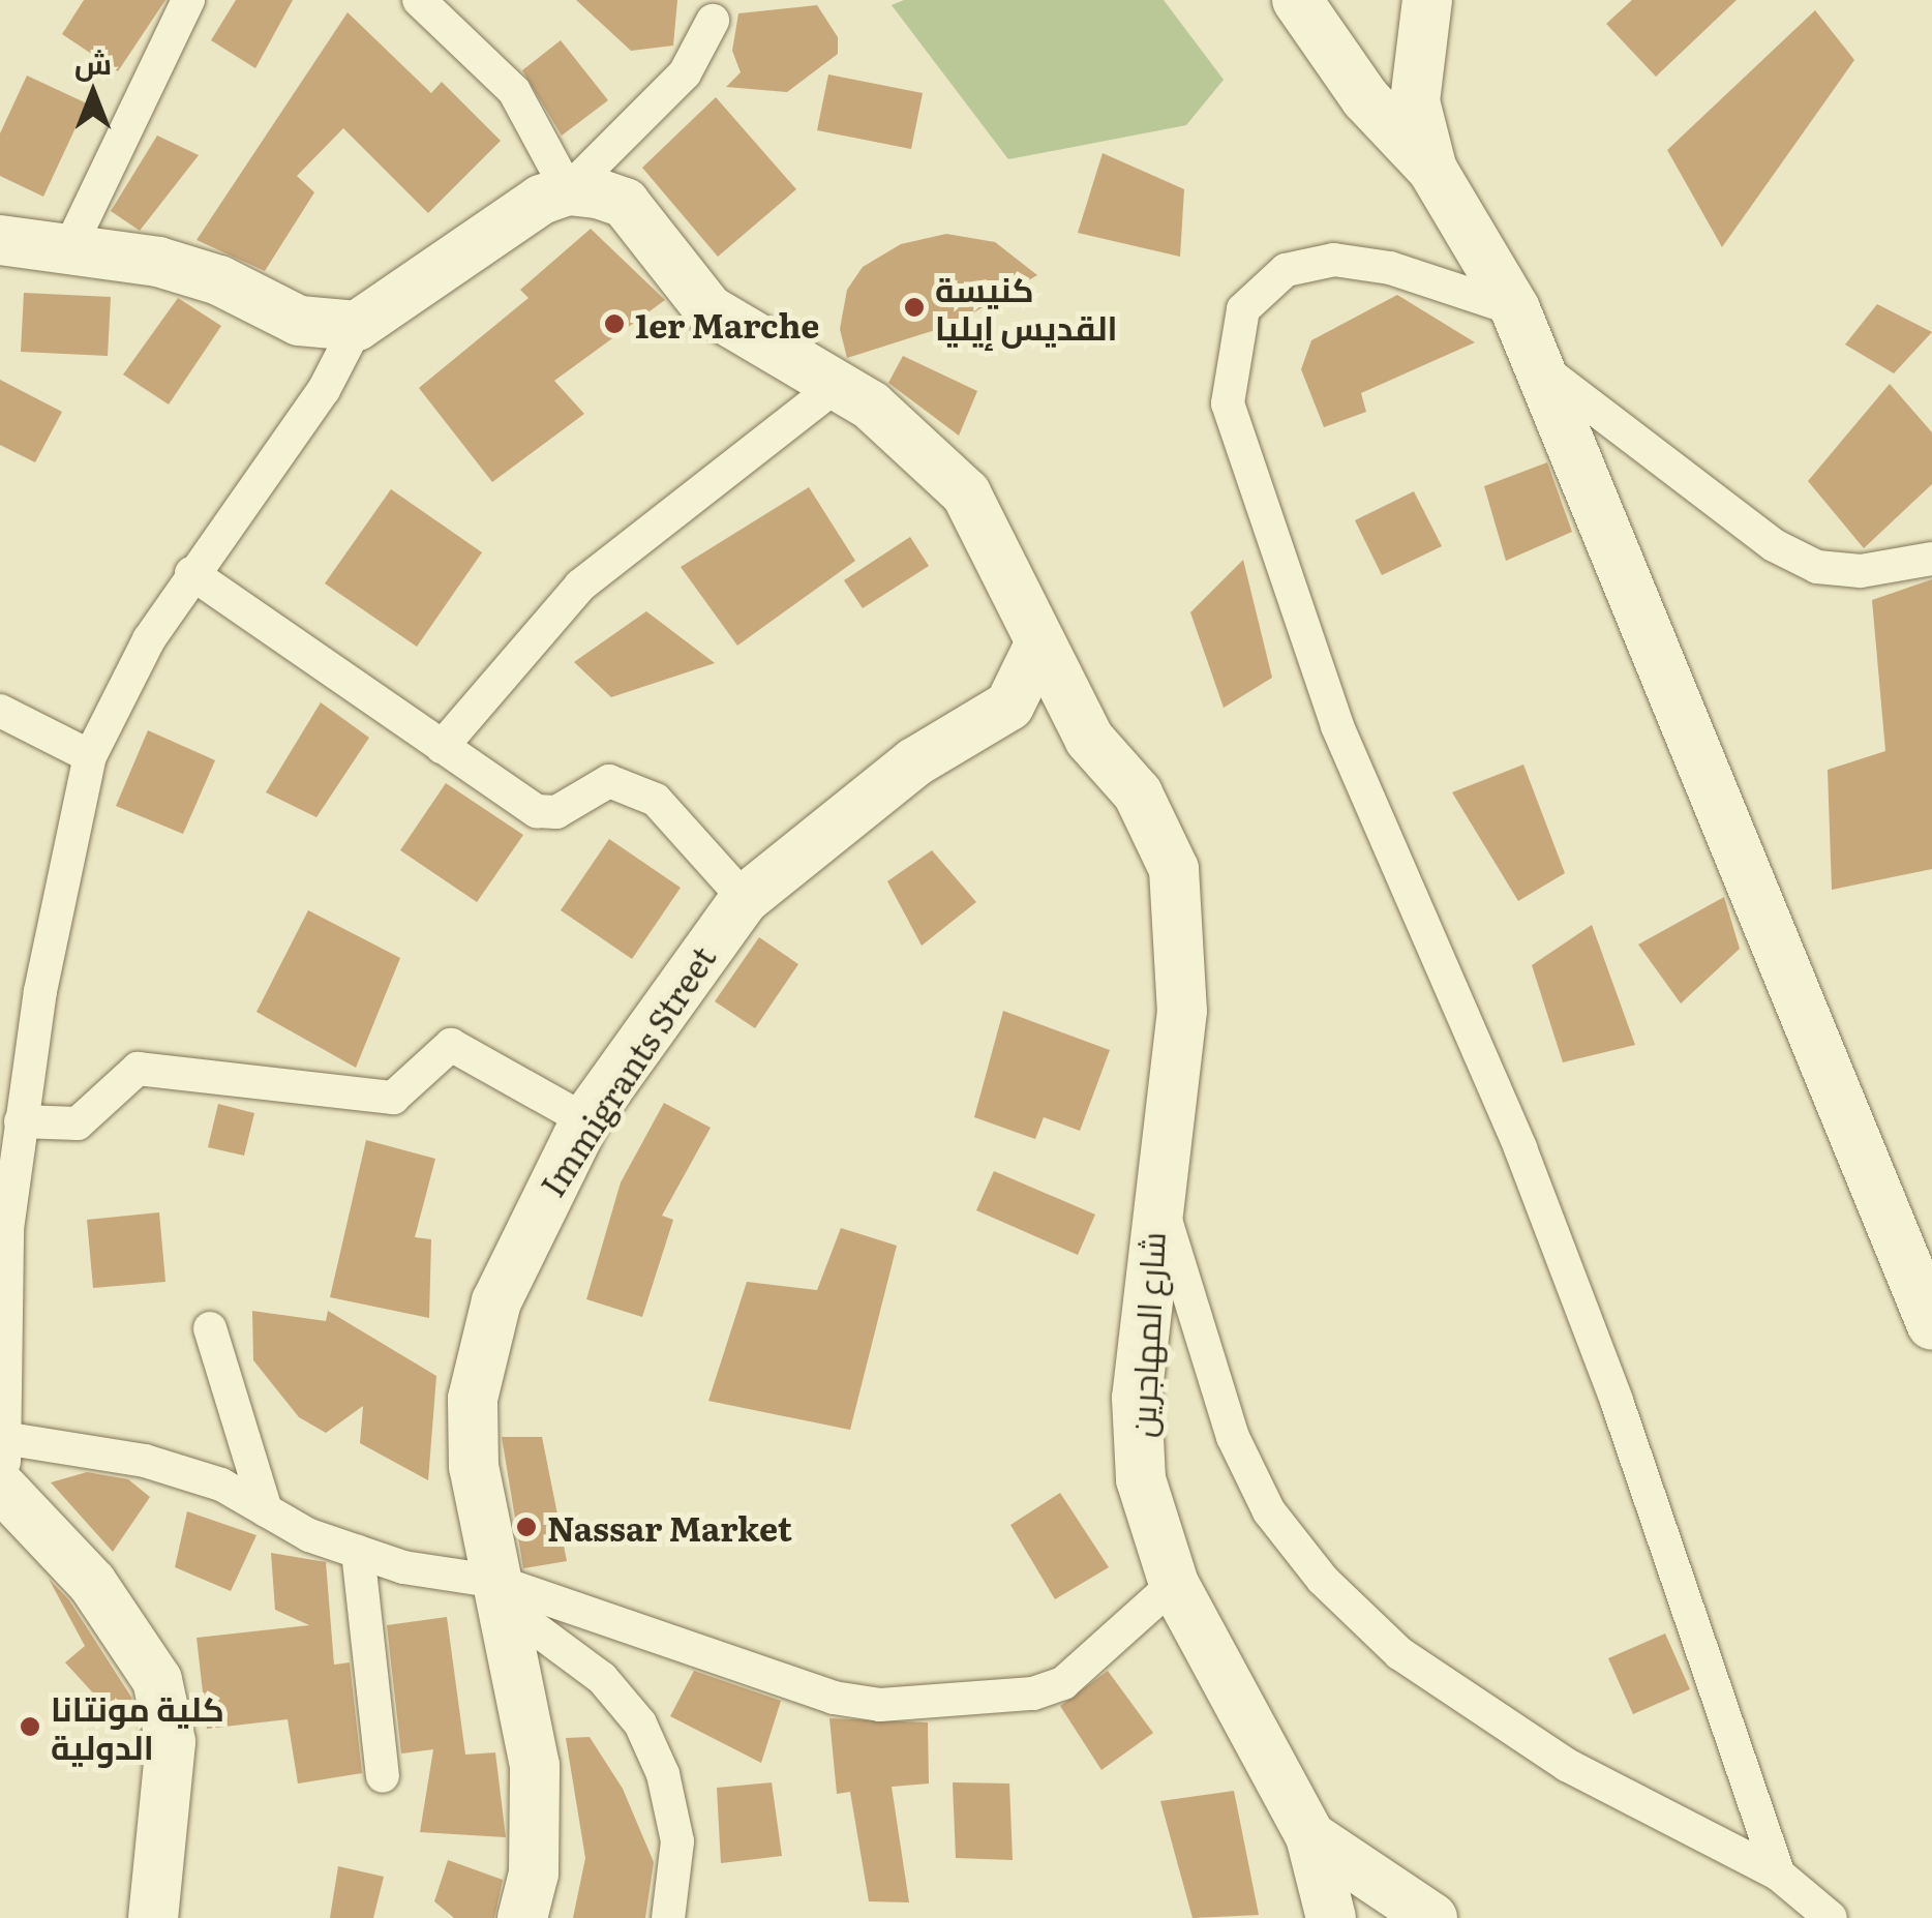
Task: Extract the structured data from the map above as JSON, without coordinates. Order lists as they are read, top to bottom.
{
  "streets": {
    "street": ["Immigrants Street", "شارع المهاجرين"]
  },
  "crossings": [
    ["Immigrants Street", "شارع المهاجرين"]
  ],
  "places": [
    "كنيسة القديس إيليا",
    "1er Marche",
    "Nassar Market",
    "كلية مونتانا الدولية"
  ],
  "north": "top"
}
